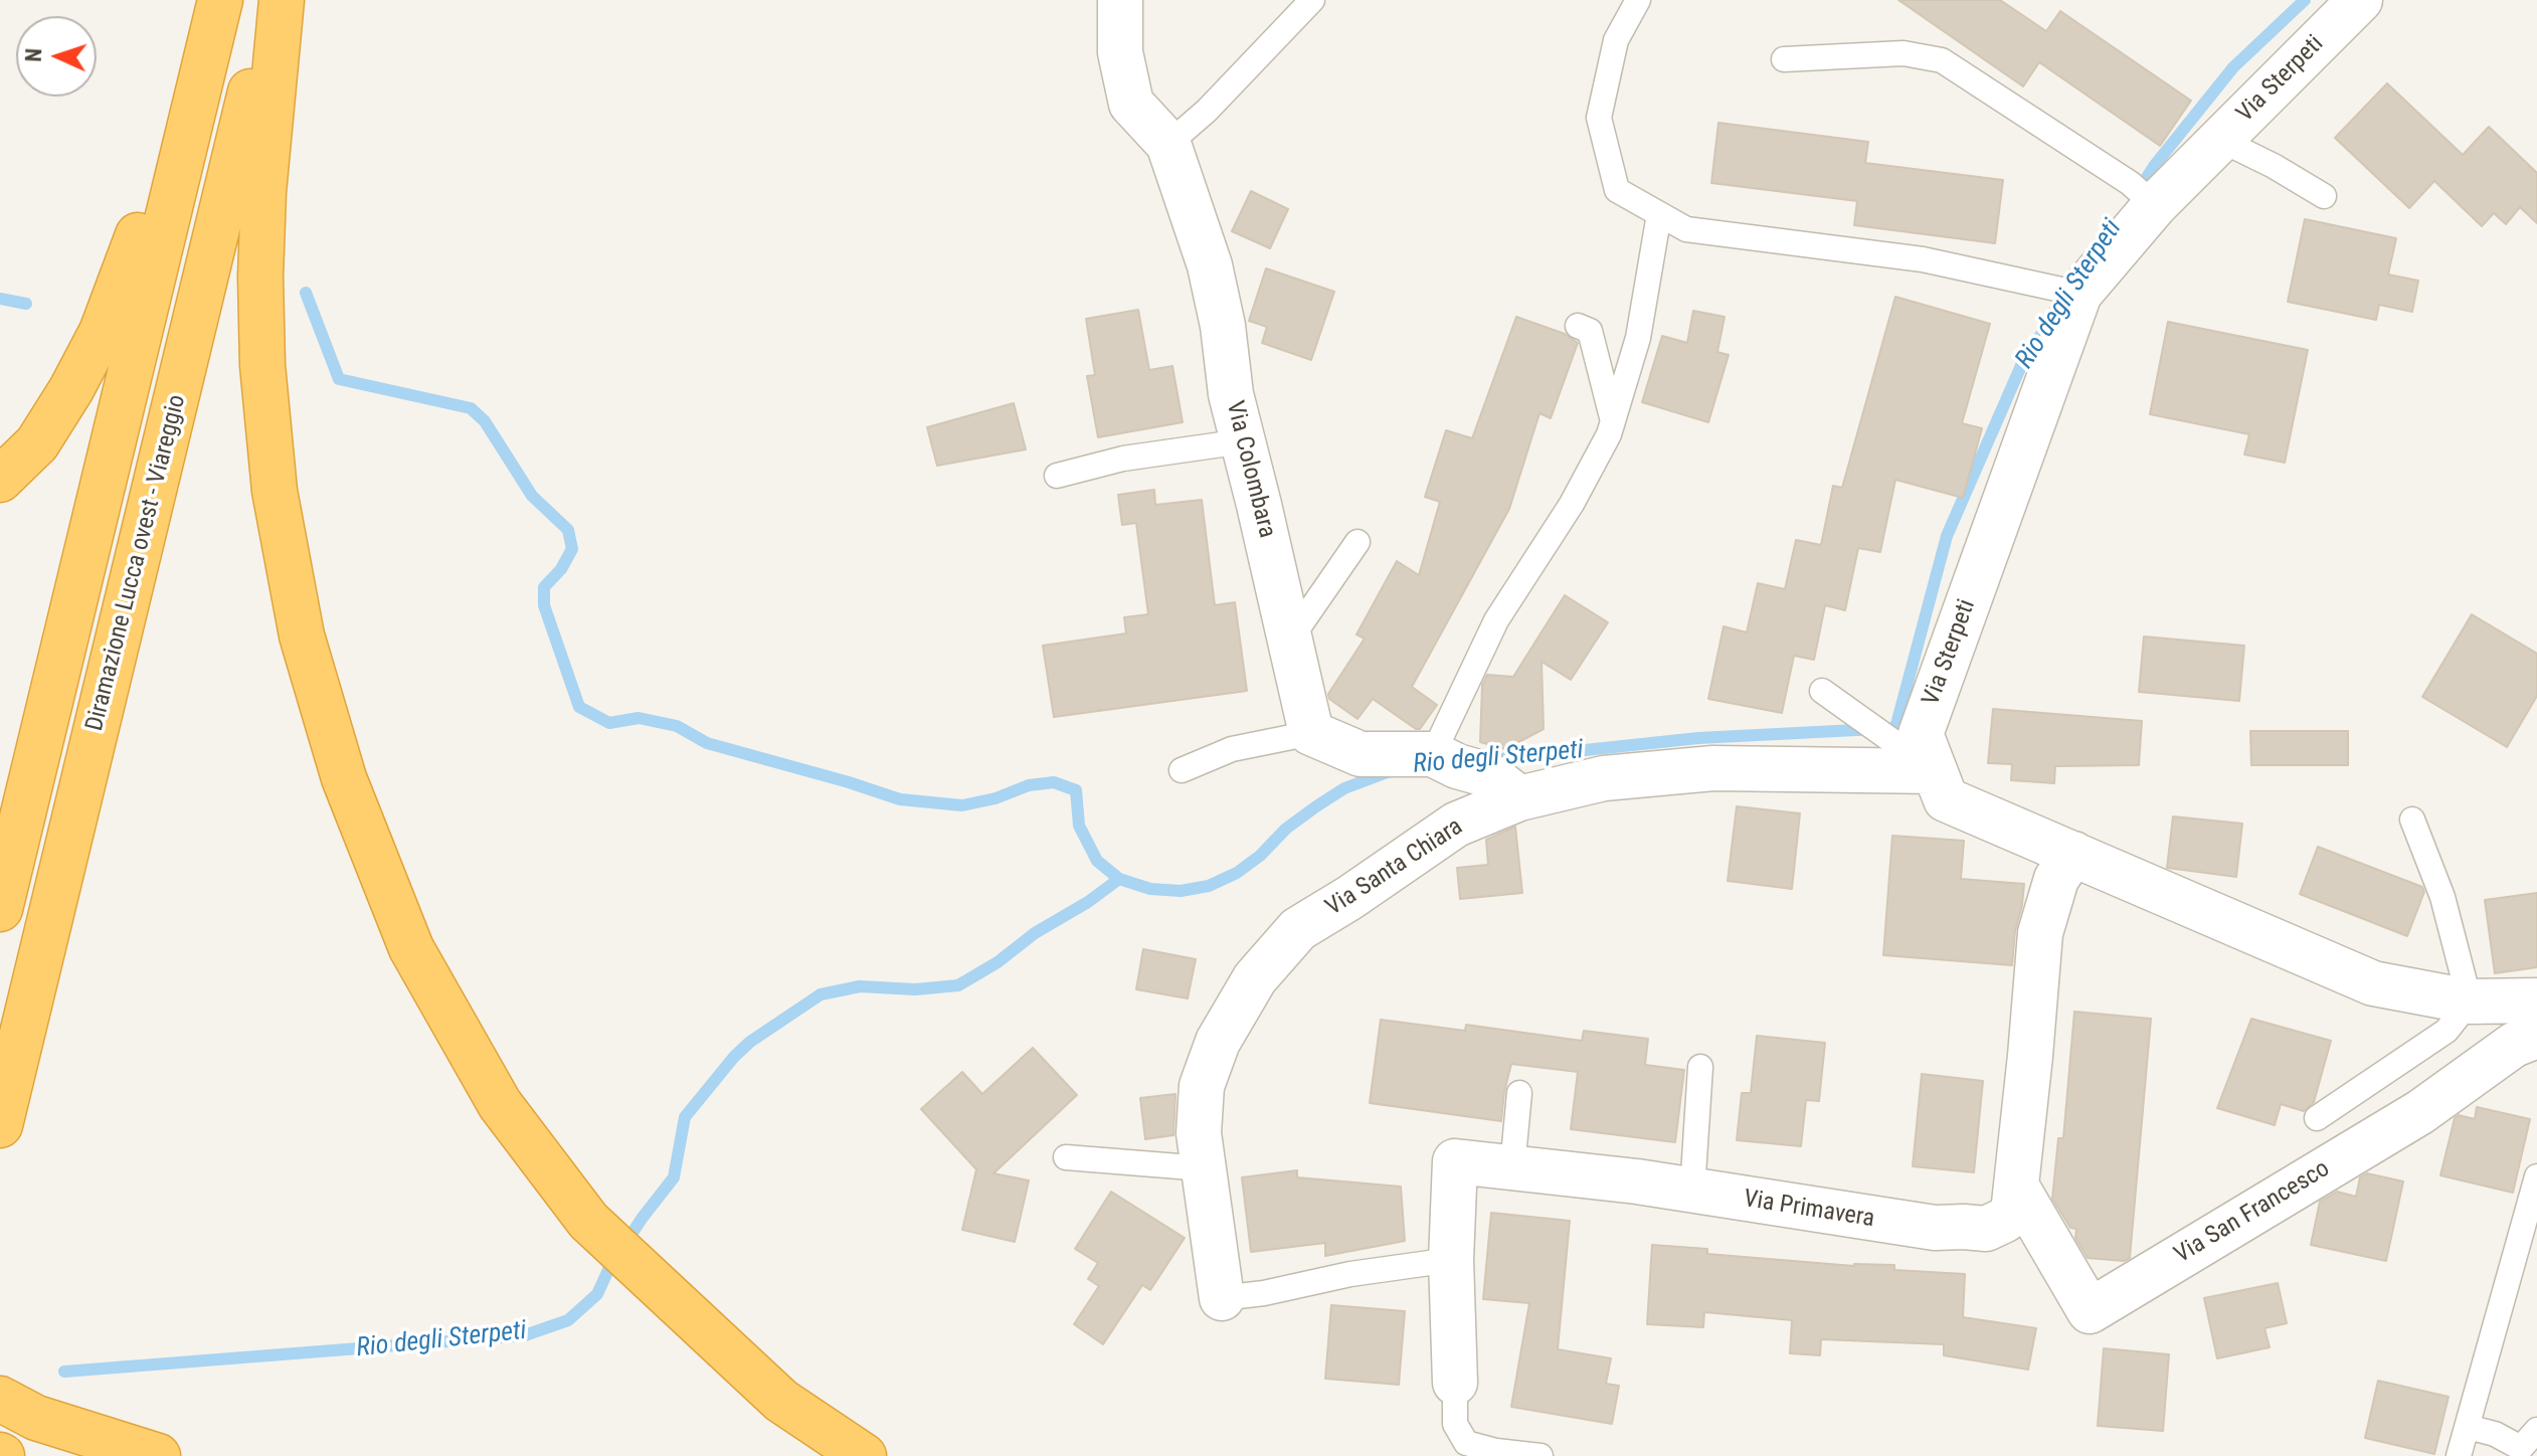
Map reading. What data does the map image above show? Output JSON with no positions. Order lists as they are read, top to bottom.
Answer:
{
  "streets": {
    "highway": ["Diramazione Lucca ovest - Viareggio"],
    "street": [
      "Via Sterpeti",
      "Via Colombara",
      "Via Santa Chiara",
      "Via Primavera",
      "Via San Francesco"
    ]
  },
  "crossings": [
    ["Via Sterpeti", "Via Santa Chiara"],
    ["Via Sterpeti", "Via Primavera"],
    ["Via Primavera", "Via San Francesco"]
  ],
  "water": ["Rio degli Sterpeti"],
  "north": "left"
}
